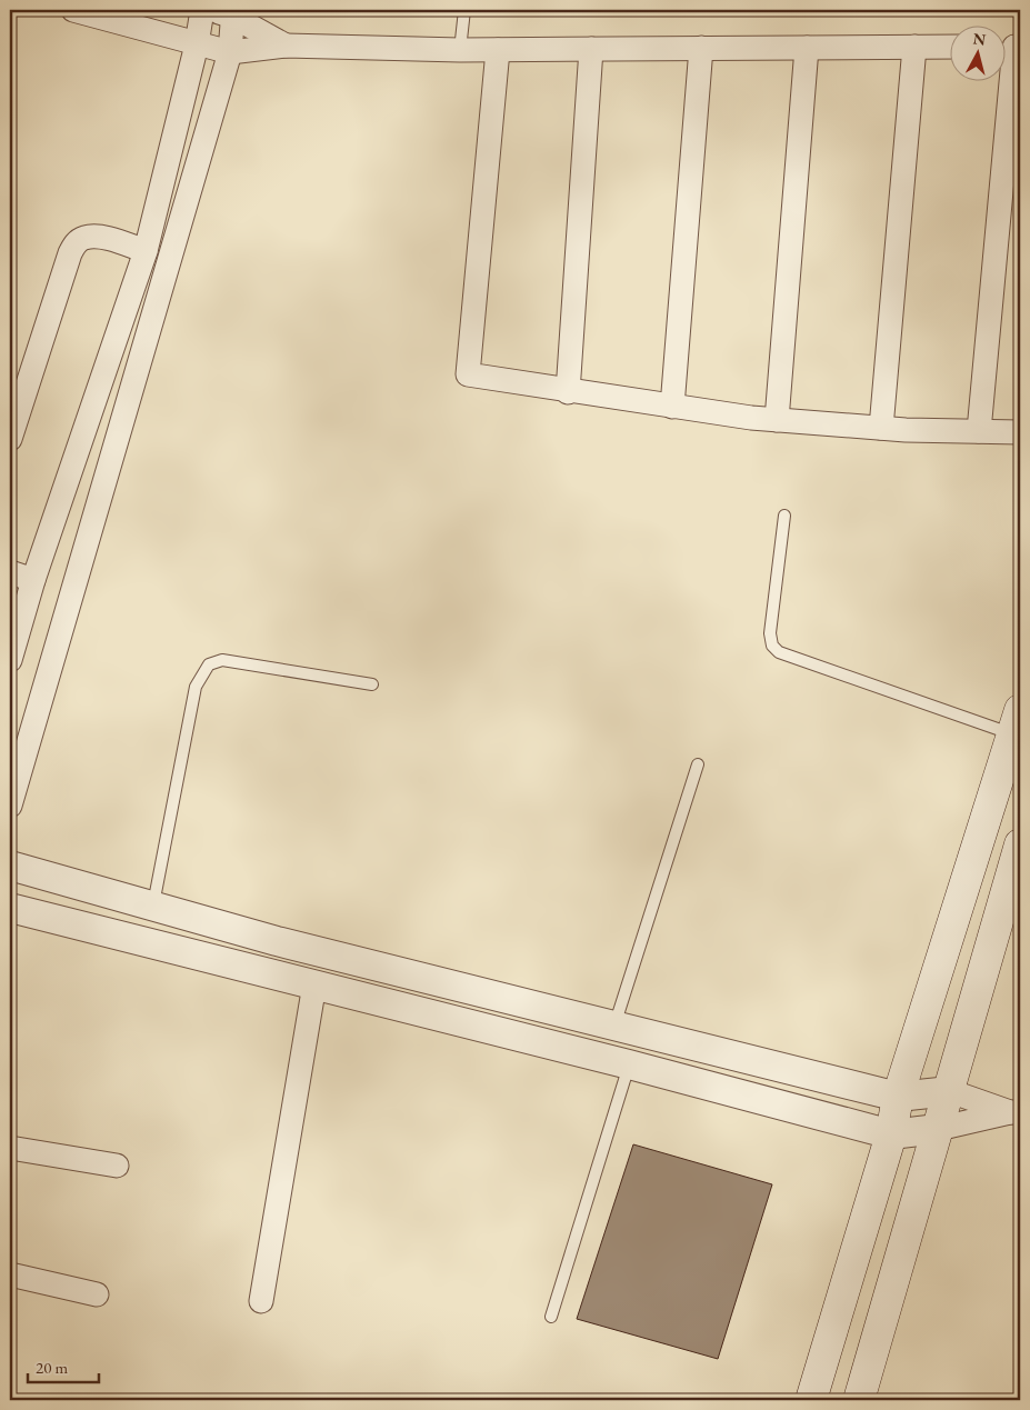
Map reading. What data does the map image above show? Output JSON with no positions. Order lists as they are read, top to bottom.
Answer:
{
  "scale_bar": "20 m",
  "north": "top"
}
